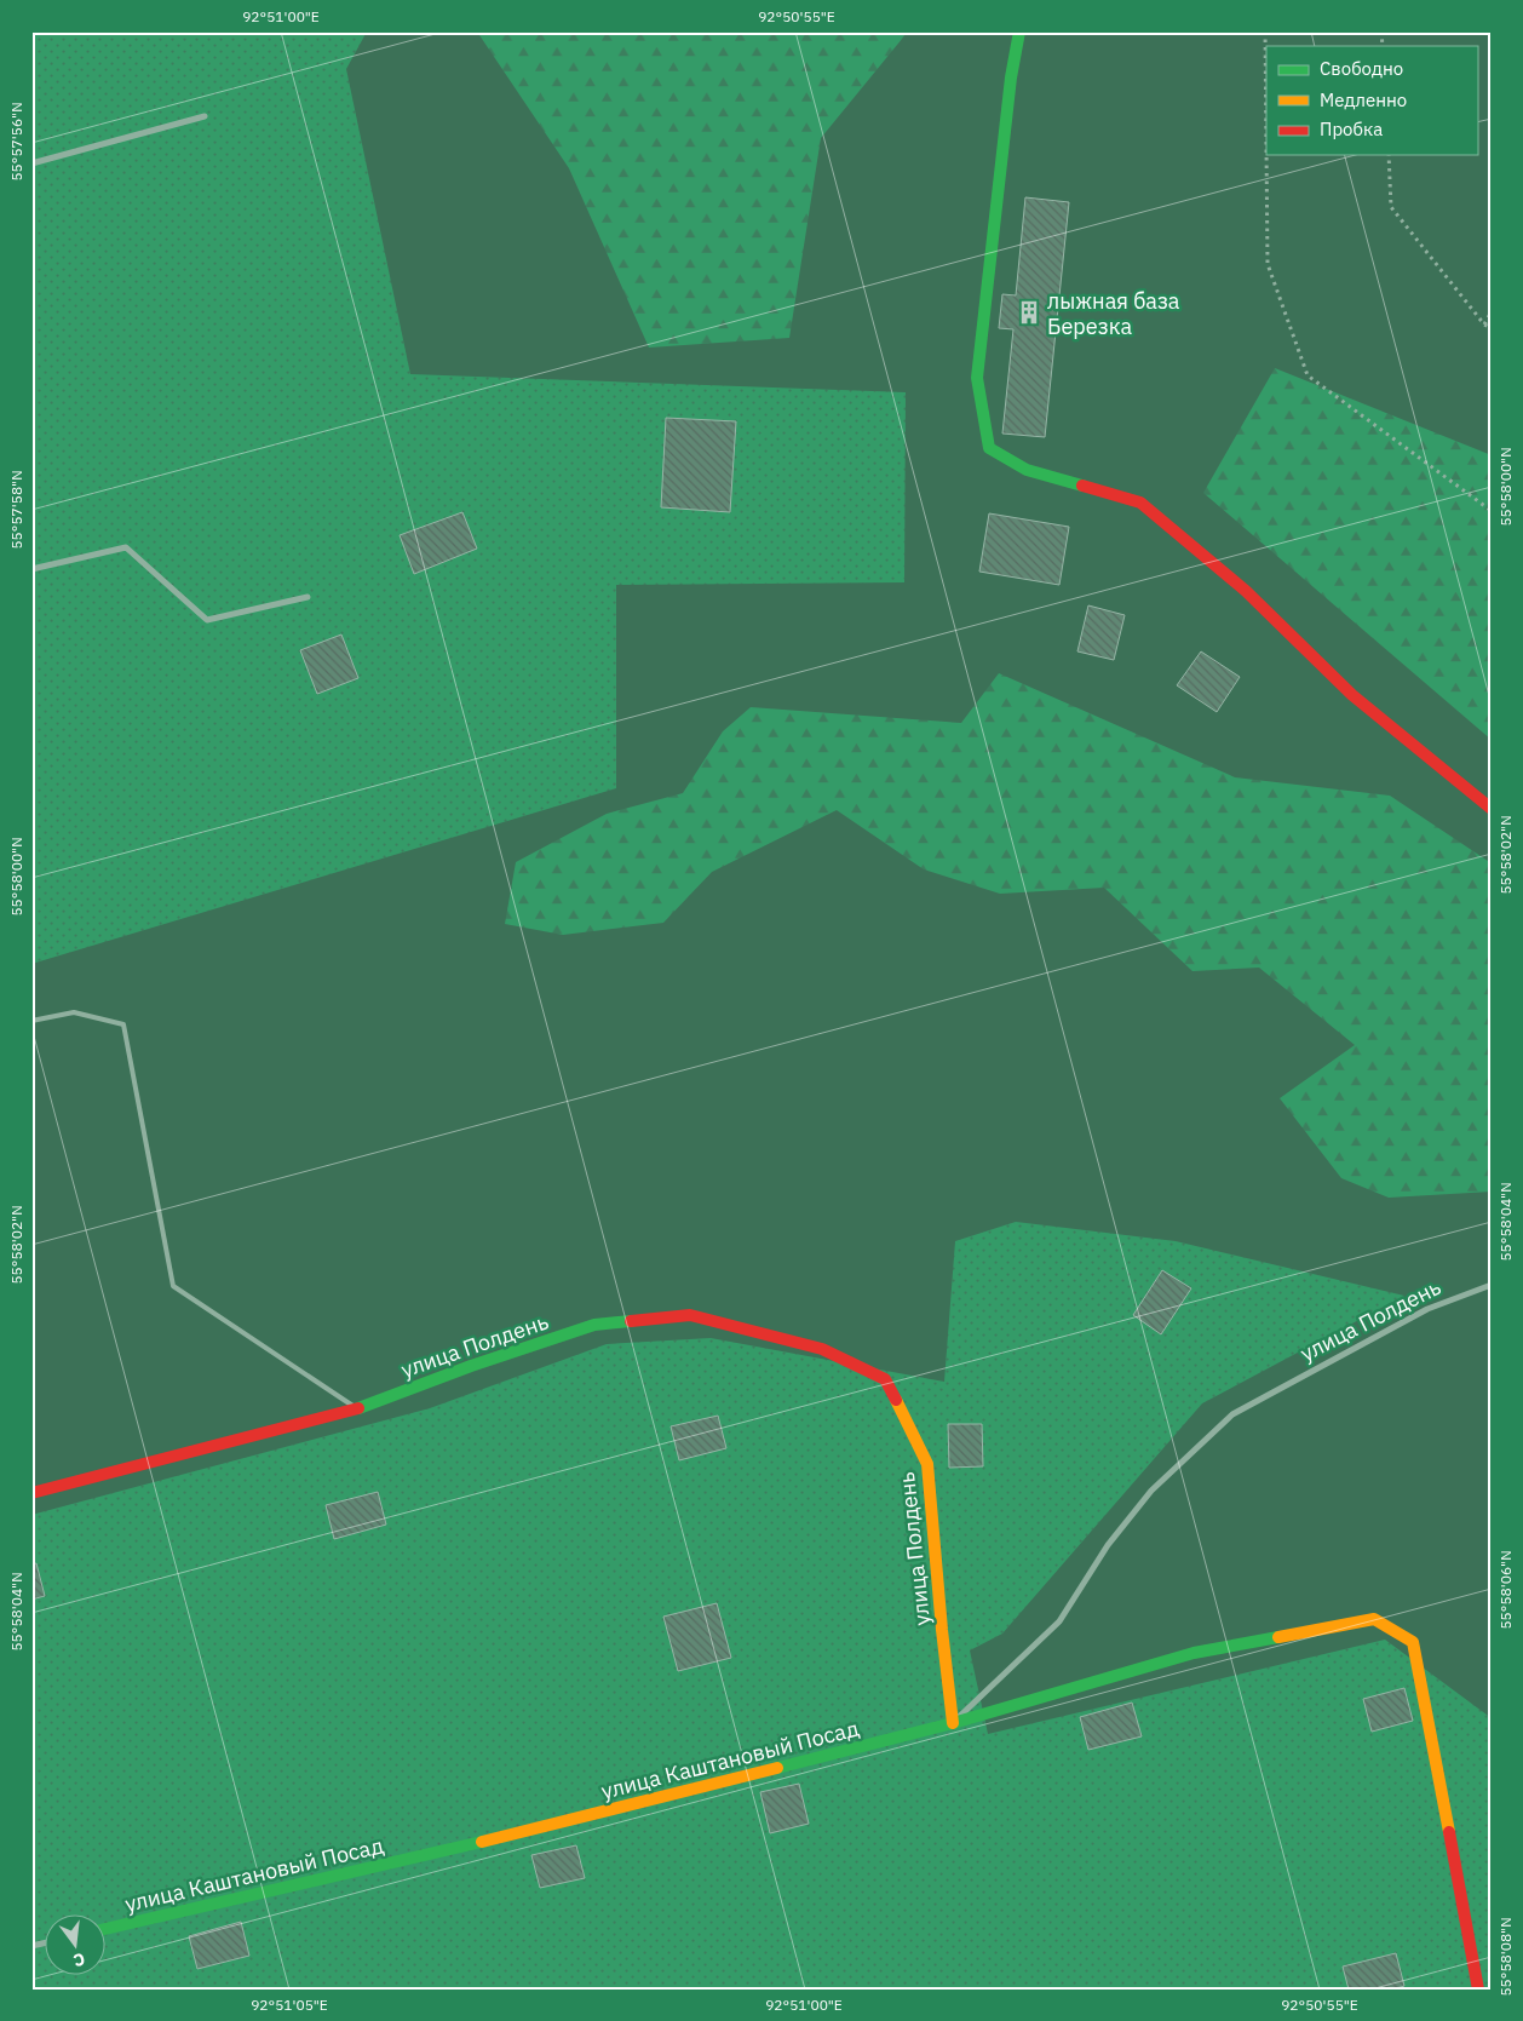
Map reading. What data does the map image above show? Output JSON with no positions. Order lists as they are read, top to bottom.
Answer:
{
  "streets": {
    "street": ["улица Полдень", "улица Каштановый Посад"]
  },
  "crossings": [
    ["улица Полдень", "улица Каштановый Посад"]
  ],
  "places": {
    "building": ["лыжная база Березка"]
  },
  "legend": ["Свободно", "Медленно", "Пробка"],
  "north": "bottom",
  "coordinates": [
    "92°51'00\"E",
    "92°50'55\"E",
    "55°57'56\"N",
    "55°58'00\"N",
    "55°57'58\"N",
    "55°58'02\"N",
    "55°58'04\"N",
    "55°58'06\"N",
    "55°58'08\"N",
    "92°51'05\"E"
  ]
}
